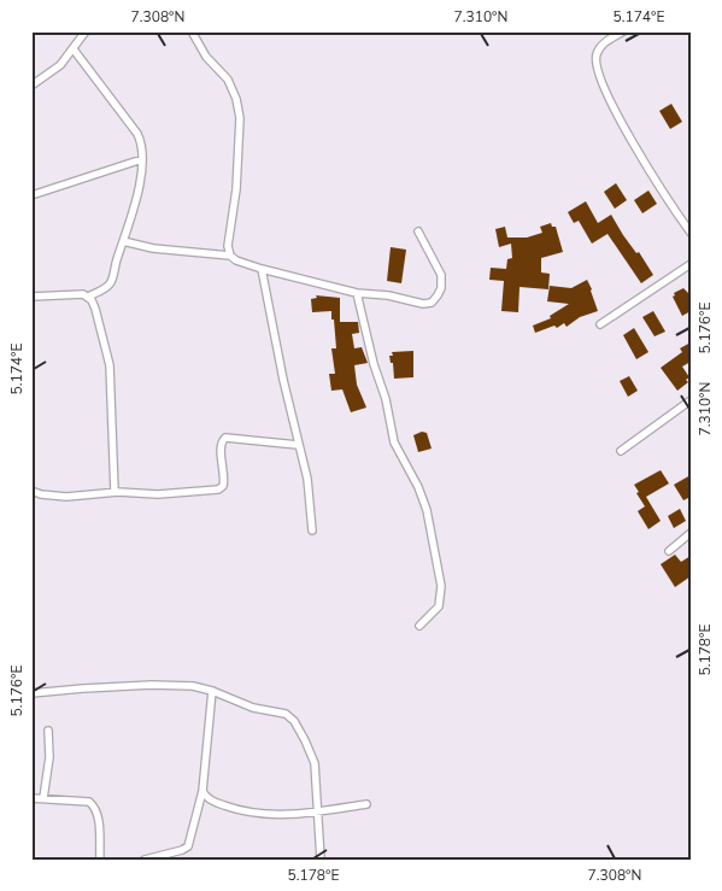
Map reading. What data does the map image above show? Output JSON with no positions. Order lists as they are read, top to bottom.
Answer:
{
  "coordinates": [
    "7.308°N",
    "7.310°N",
    "5.174°E",
    "5.176°E",
    "5.178°E"
  ]
}
